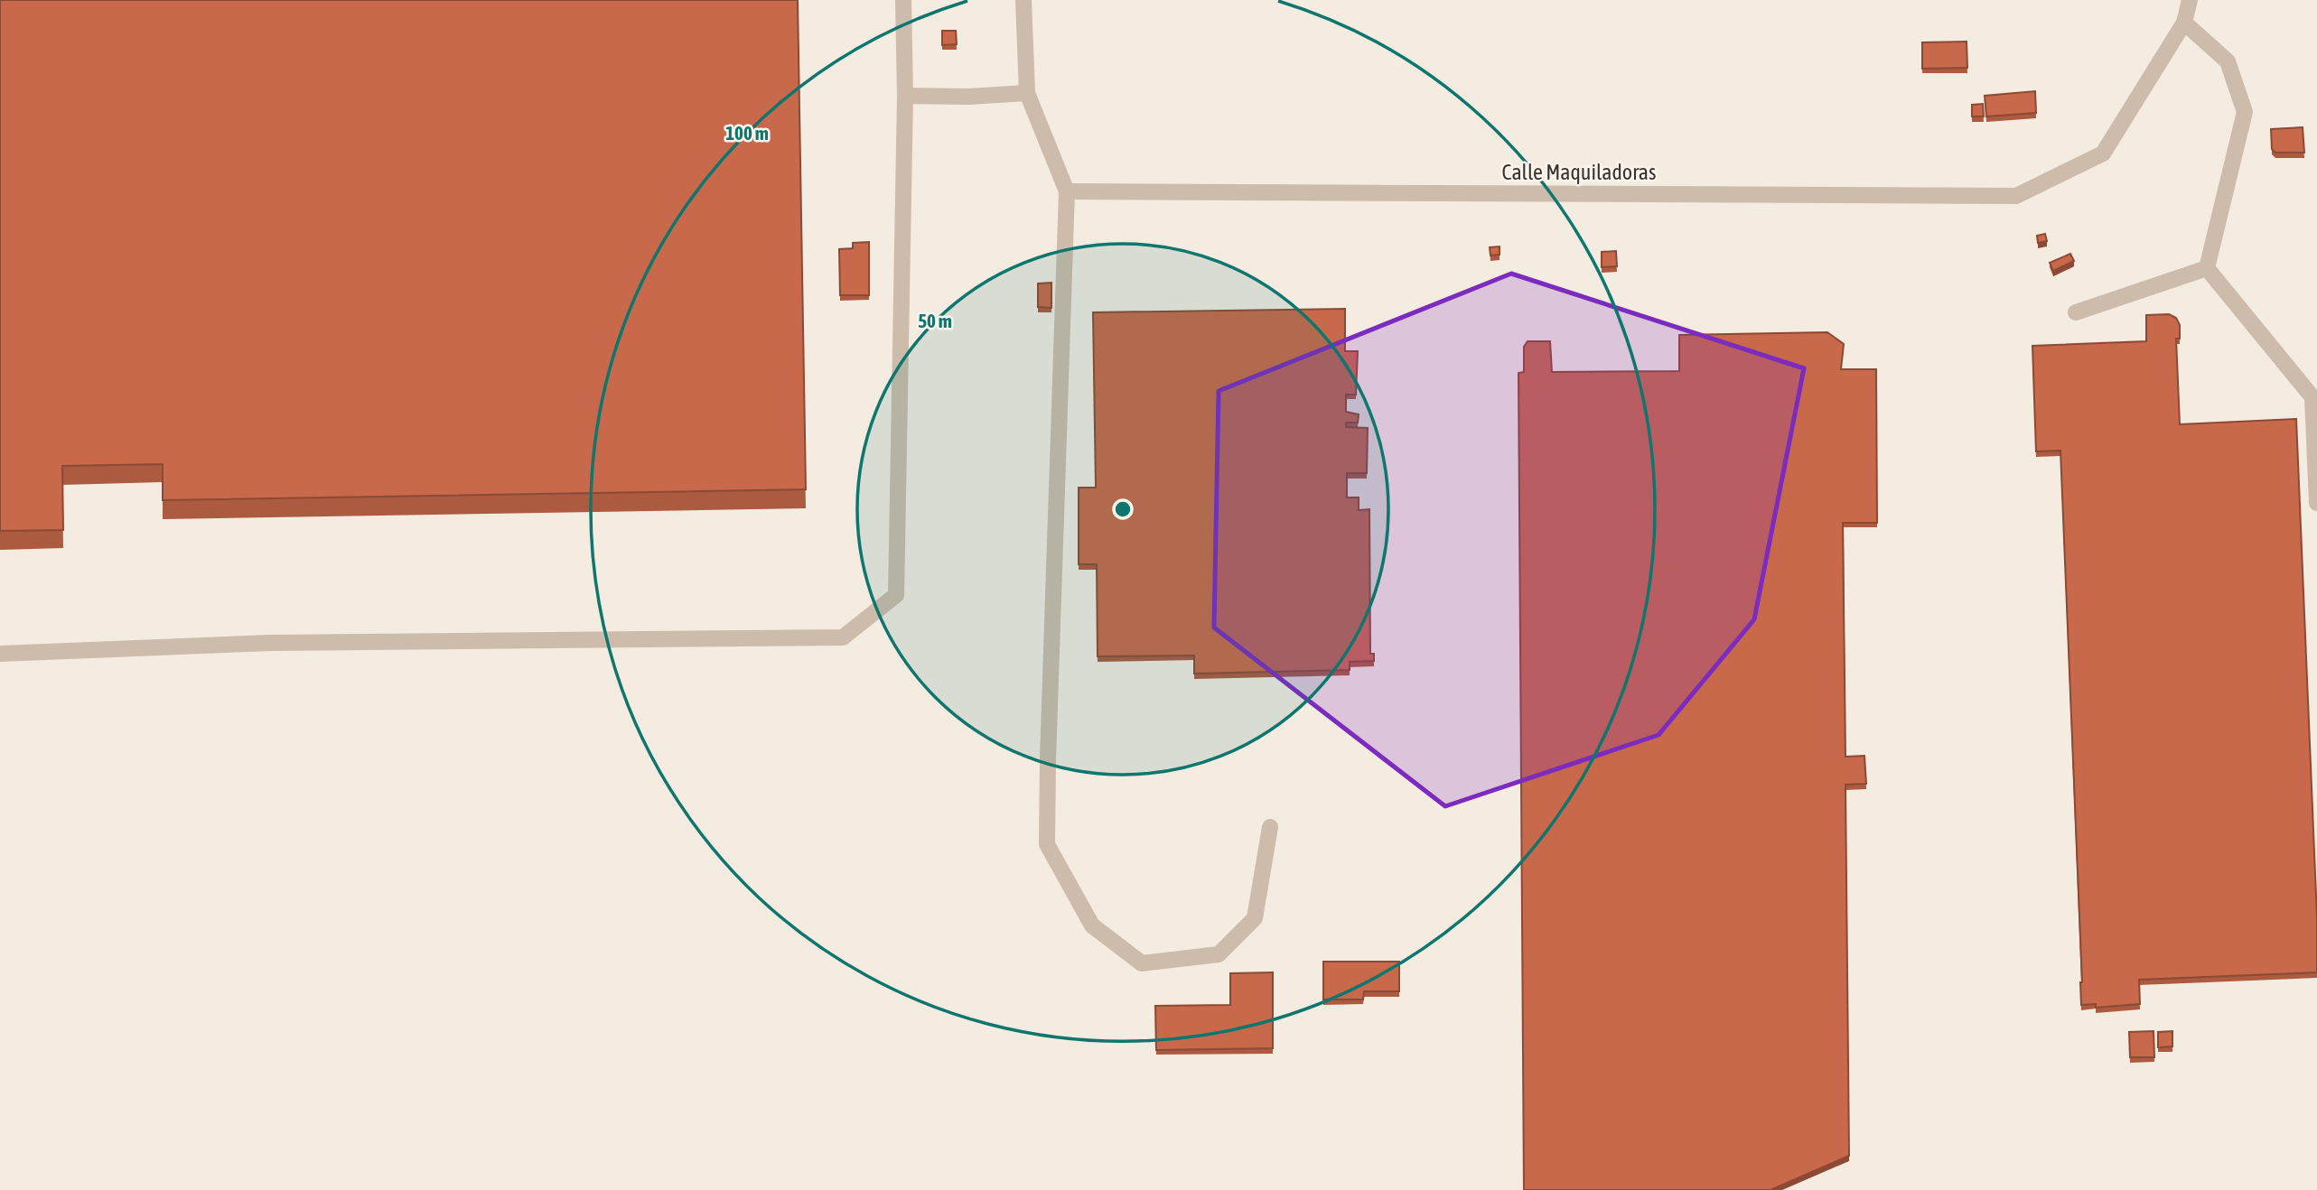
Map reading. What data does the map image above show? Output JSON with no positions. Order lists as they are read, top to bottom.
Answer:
{
  "streets": {
    "street": ["Calle Maquiladoras"]
  },
  "rings": ["100 m", "50 m"]
}
